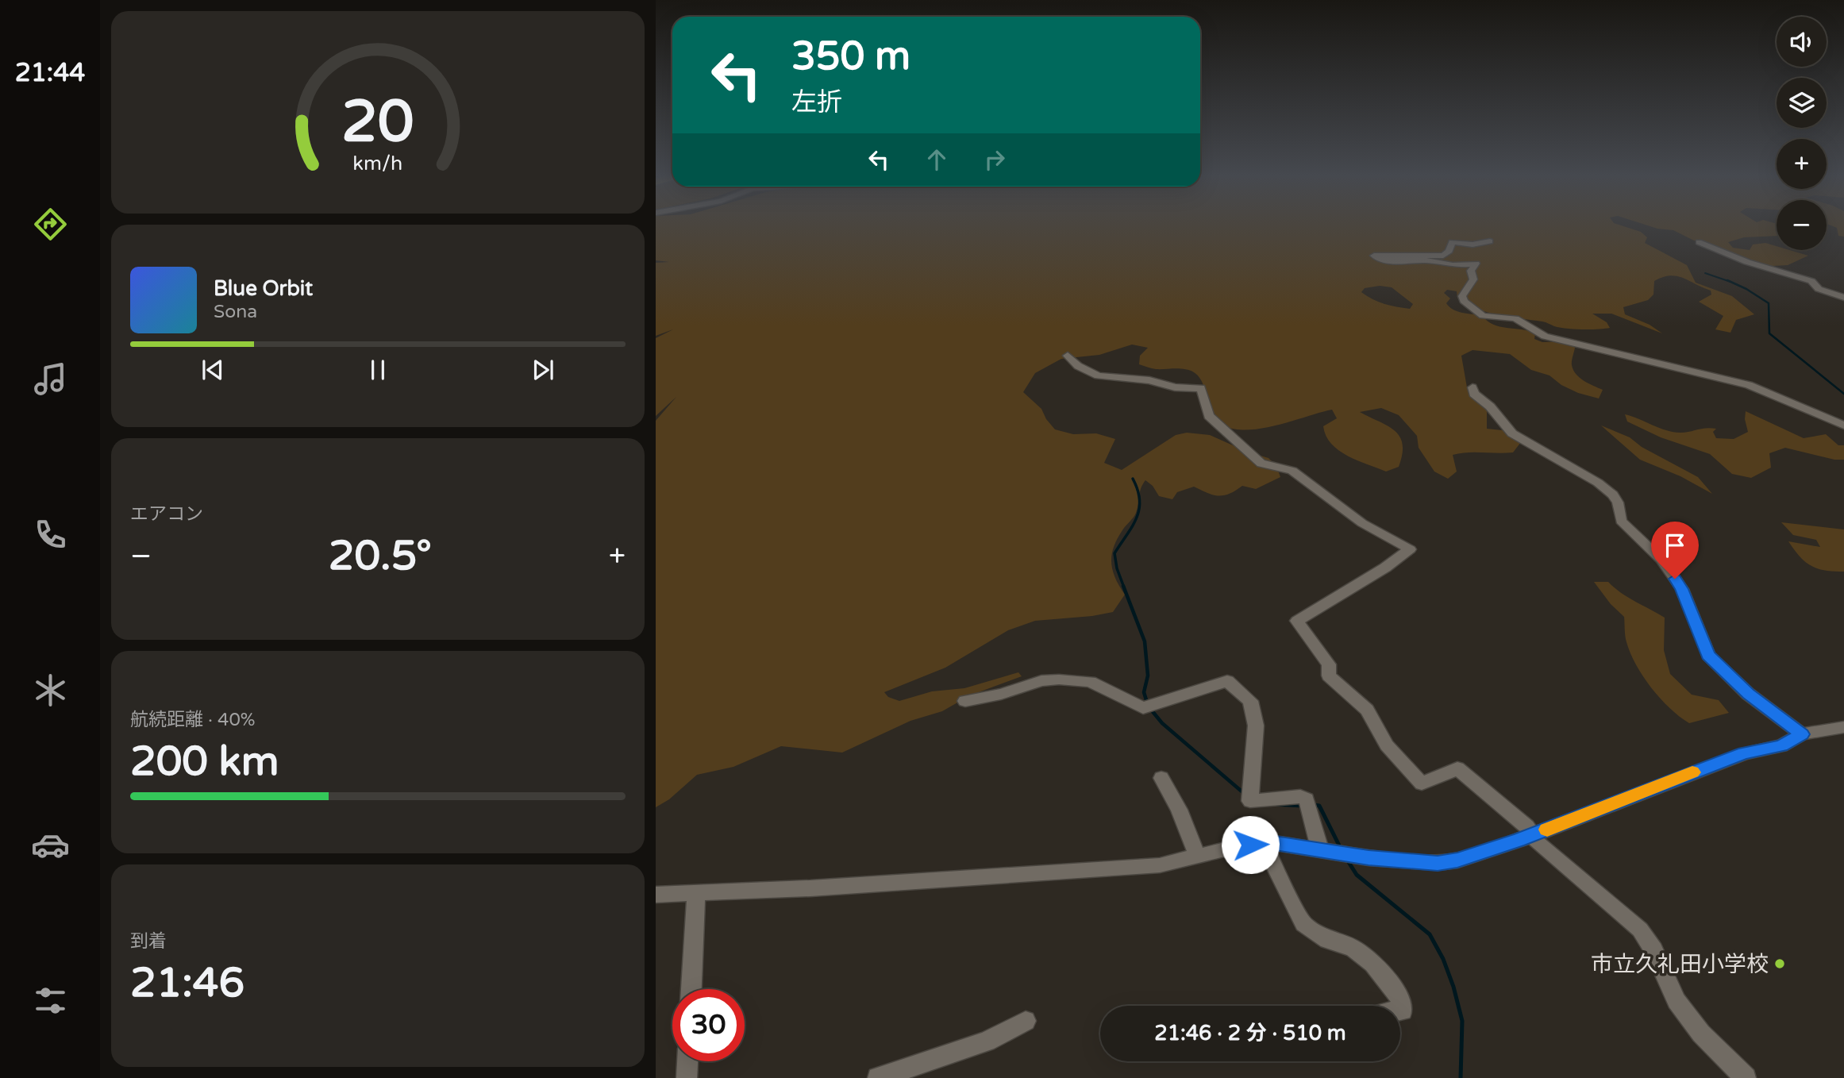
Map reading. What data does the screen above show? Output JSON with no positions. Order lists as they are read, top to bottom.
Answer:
{
  "places": ["市立久礼田小学校"],
  "page": {
    "tabs": "21:44",
    "map_buttons": ["+", "−"],
    "turn": ["350 m", "左折"],
    "song": ["Blue Orbit", "Sona"],
    "tile": [
      "エアコン",
      ["航続距離 · 40%", "200 km"],
      ["到着", "21:46"]
    ],
    "heat": ["−", "20.5°", "+"],
    "limit": "30",
    "trip": "21:46 · 2 分 · 510 m",
    "gauge": ["20", "km/h"]
  }
}
